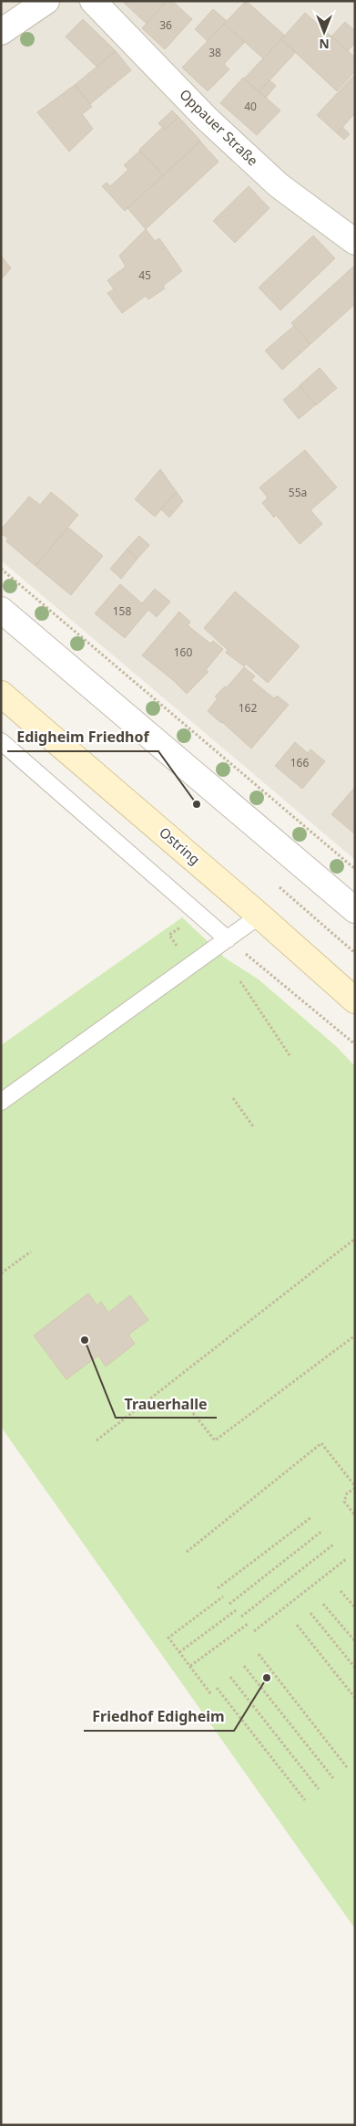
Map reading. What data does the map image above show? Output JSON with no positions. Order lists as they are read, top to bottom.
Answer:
{
  "streets": {
    "street": ["Oppauer Straße", "Ostring"]
  },
  "places": ["Edigheim Friedhof", "Trauerhalle", "Friedhof Edigheim"],
  "house_numbers": [
    "36",
    "38",
    "40",
    "45",
    "55a",
    "158",
    "160",
    "162",
    "166"
  ],
  "north": "bottom"
}
